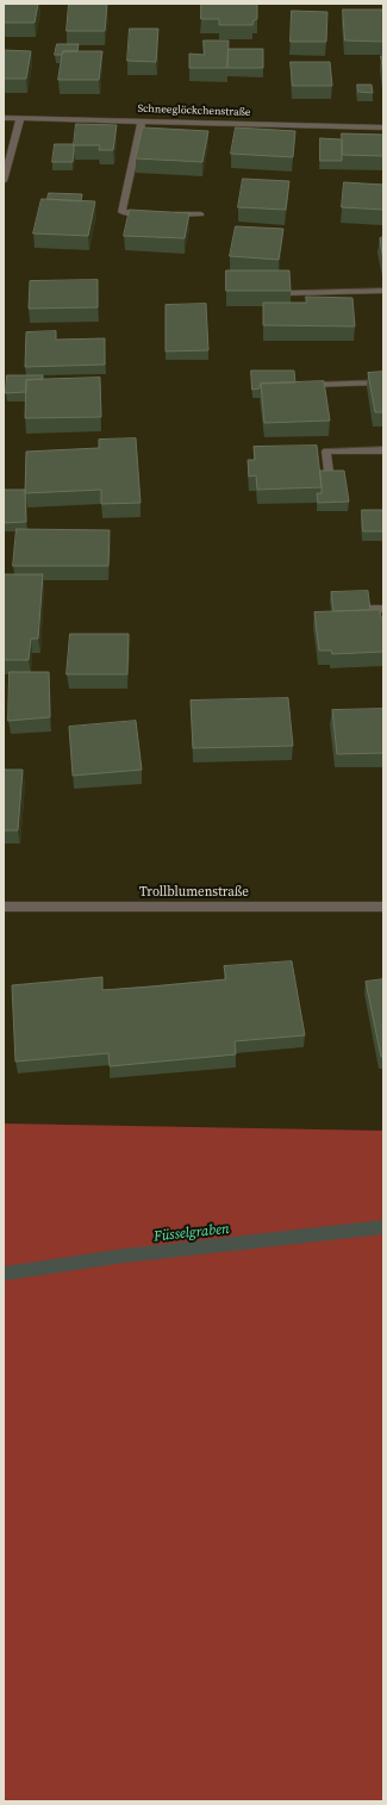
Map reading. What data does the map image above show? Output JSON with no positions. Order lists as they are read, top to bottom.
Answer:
{
  "streets": {
    "street": ["Schneeglöckchenstraße", "Trollblumenstraße"]
  },
  "water": ["Füsselgraben"]
}
